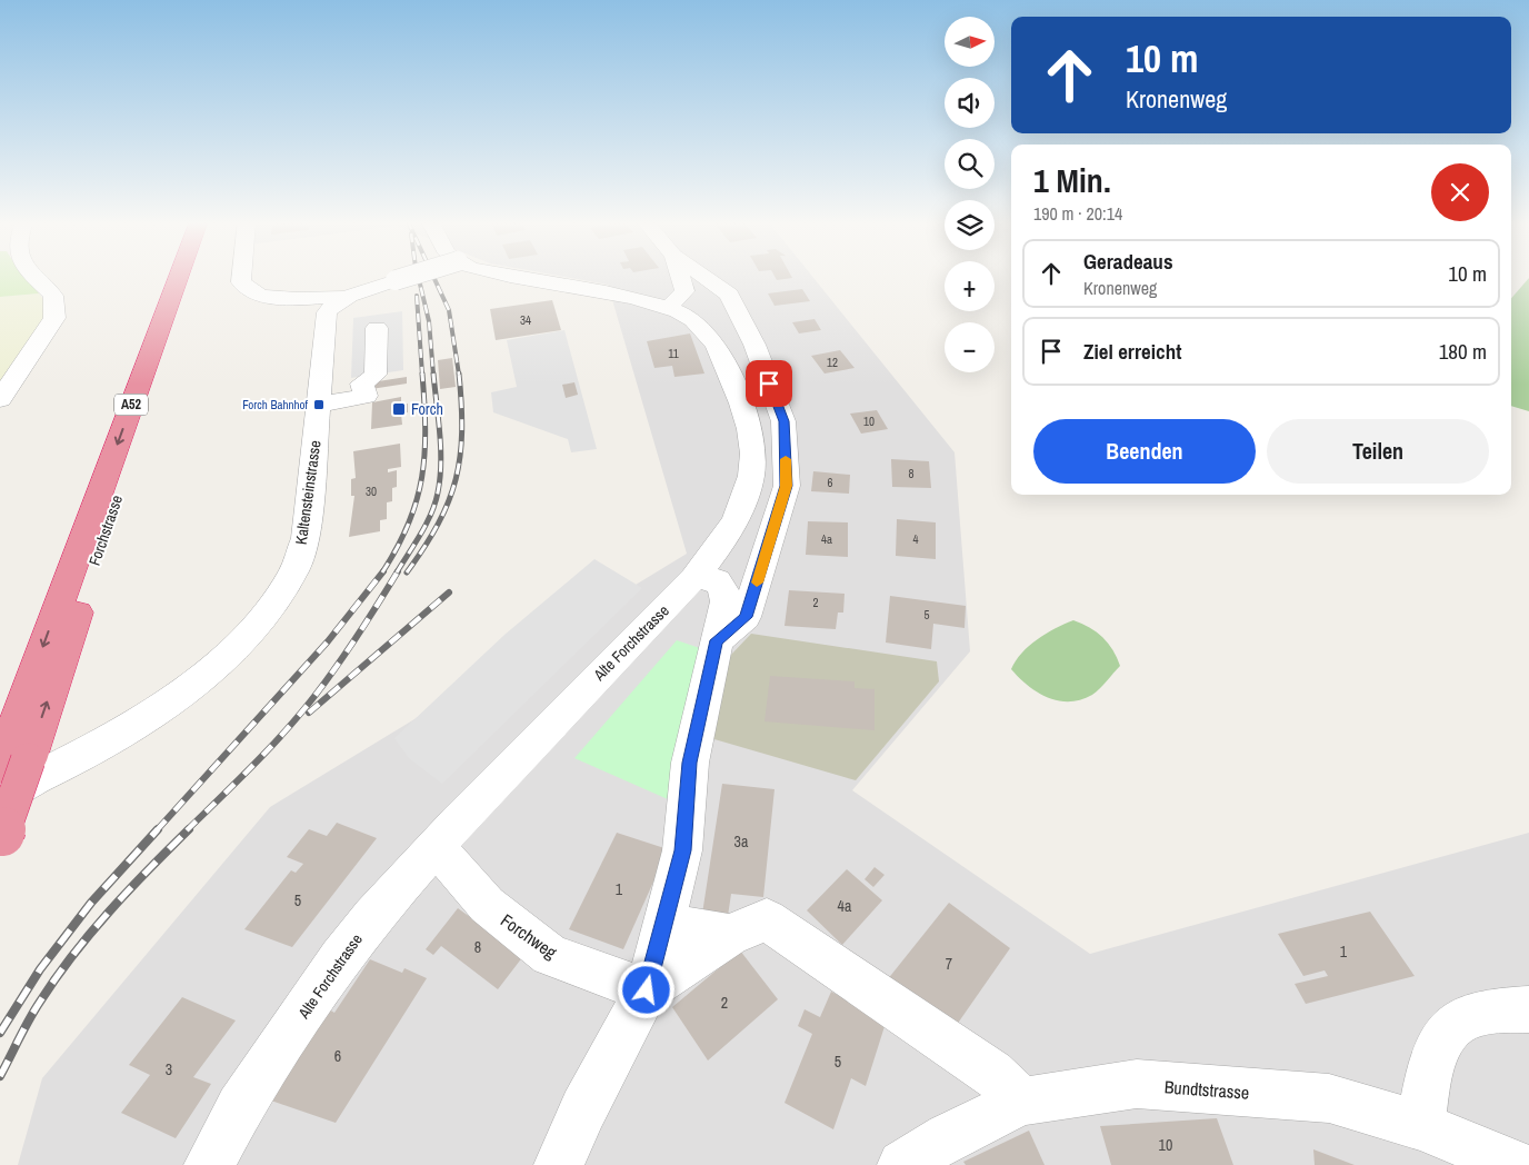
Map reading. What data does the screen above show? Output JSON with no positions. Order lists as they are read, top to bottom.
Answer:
{
  "streets": {
    "highway": ["A52", "Forchstrasse"],
    "street": [
      "Kaltensteinstrasse",
      "Alte Forchstrasse",
      "Forchweg",
      "Bundtstrasse"
    ]
  },
  "crossings": [
    ["Alte Forchstrasse", "Forchweg"]
  ],
  "places": {
    "transit": ["Forch Bahnhof", "Forch"]
  },
  "house_numbers": [
    "34",
    "11",
    "12",
    "10",
    "8",
    "6",
    "30",
    "4a",
    "4",
    "2",
    "5",
    "3a",
    "1",
    "5",
    "4a",
    "8",
    "1",
    "7",
    "2",
    "6",
    "5",
    "3",
    "10"
  ],
  "north": "right",
  "page": {
    "map_buttons": ["+", "−"],
    "turn": ["10 m", "Kronenweg"],
    "heading": ["1 Min.", "190 m · 20:14"],
    "list": [
      {
        "name": "Geradeaus",
        "note": "Kronenweg",
        "value": "10 m"
      },
      {
        "name": "Ziel erreicht",
        "value": "180 m"
      }
    ],
    "buttons": ["Beenden", "Teilen"]
  }
}
